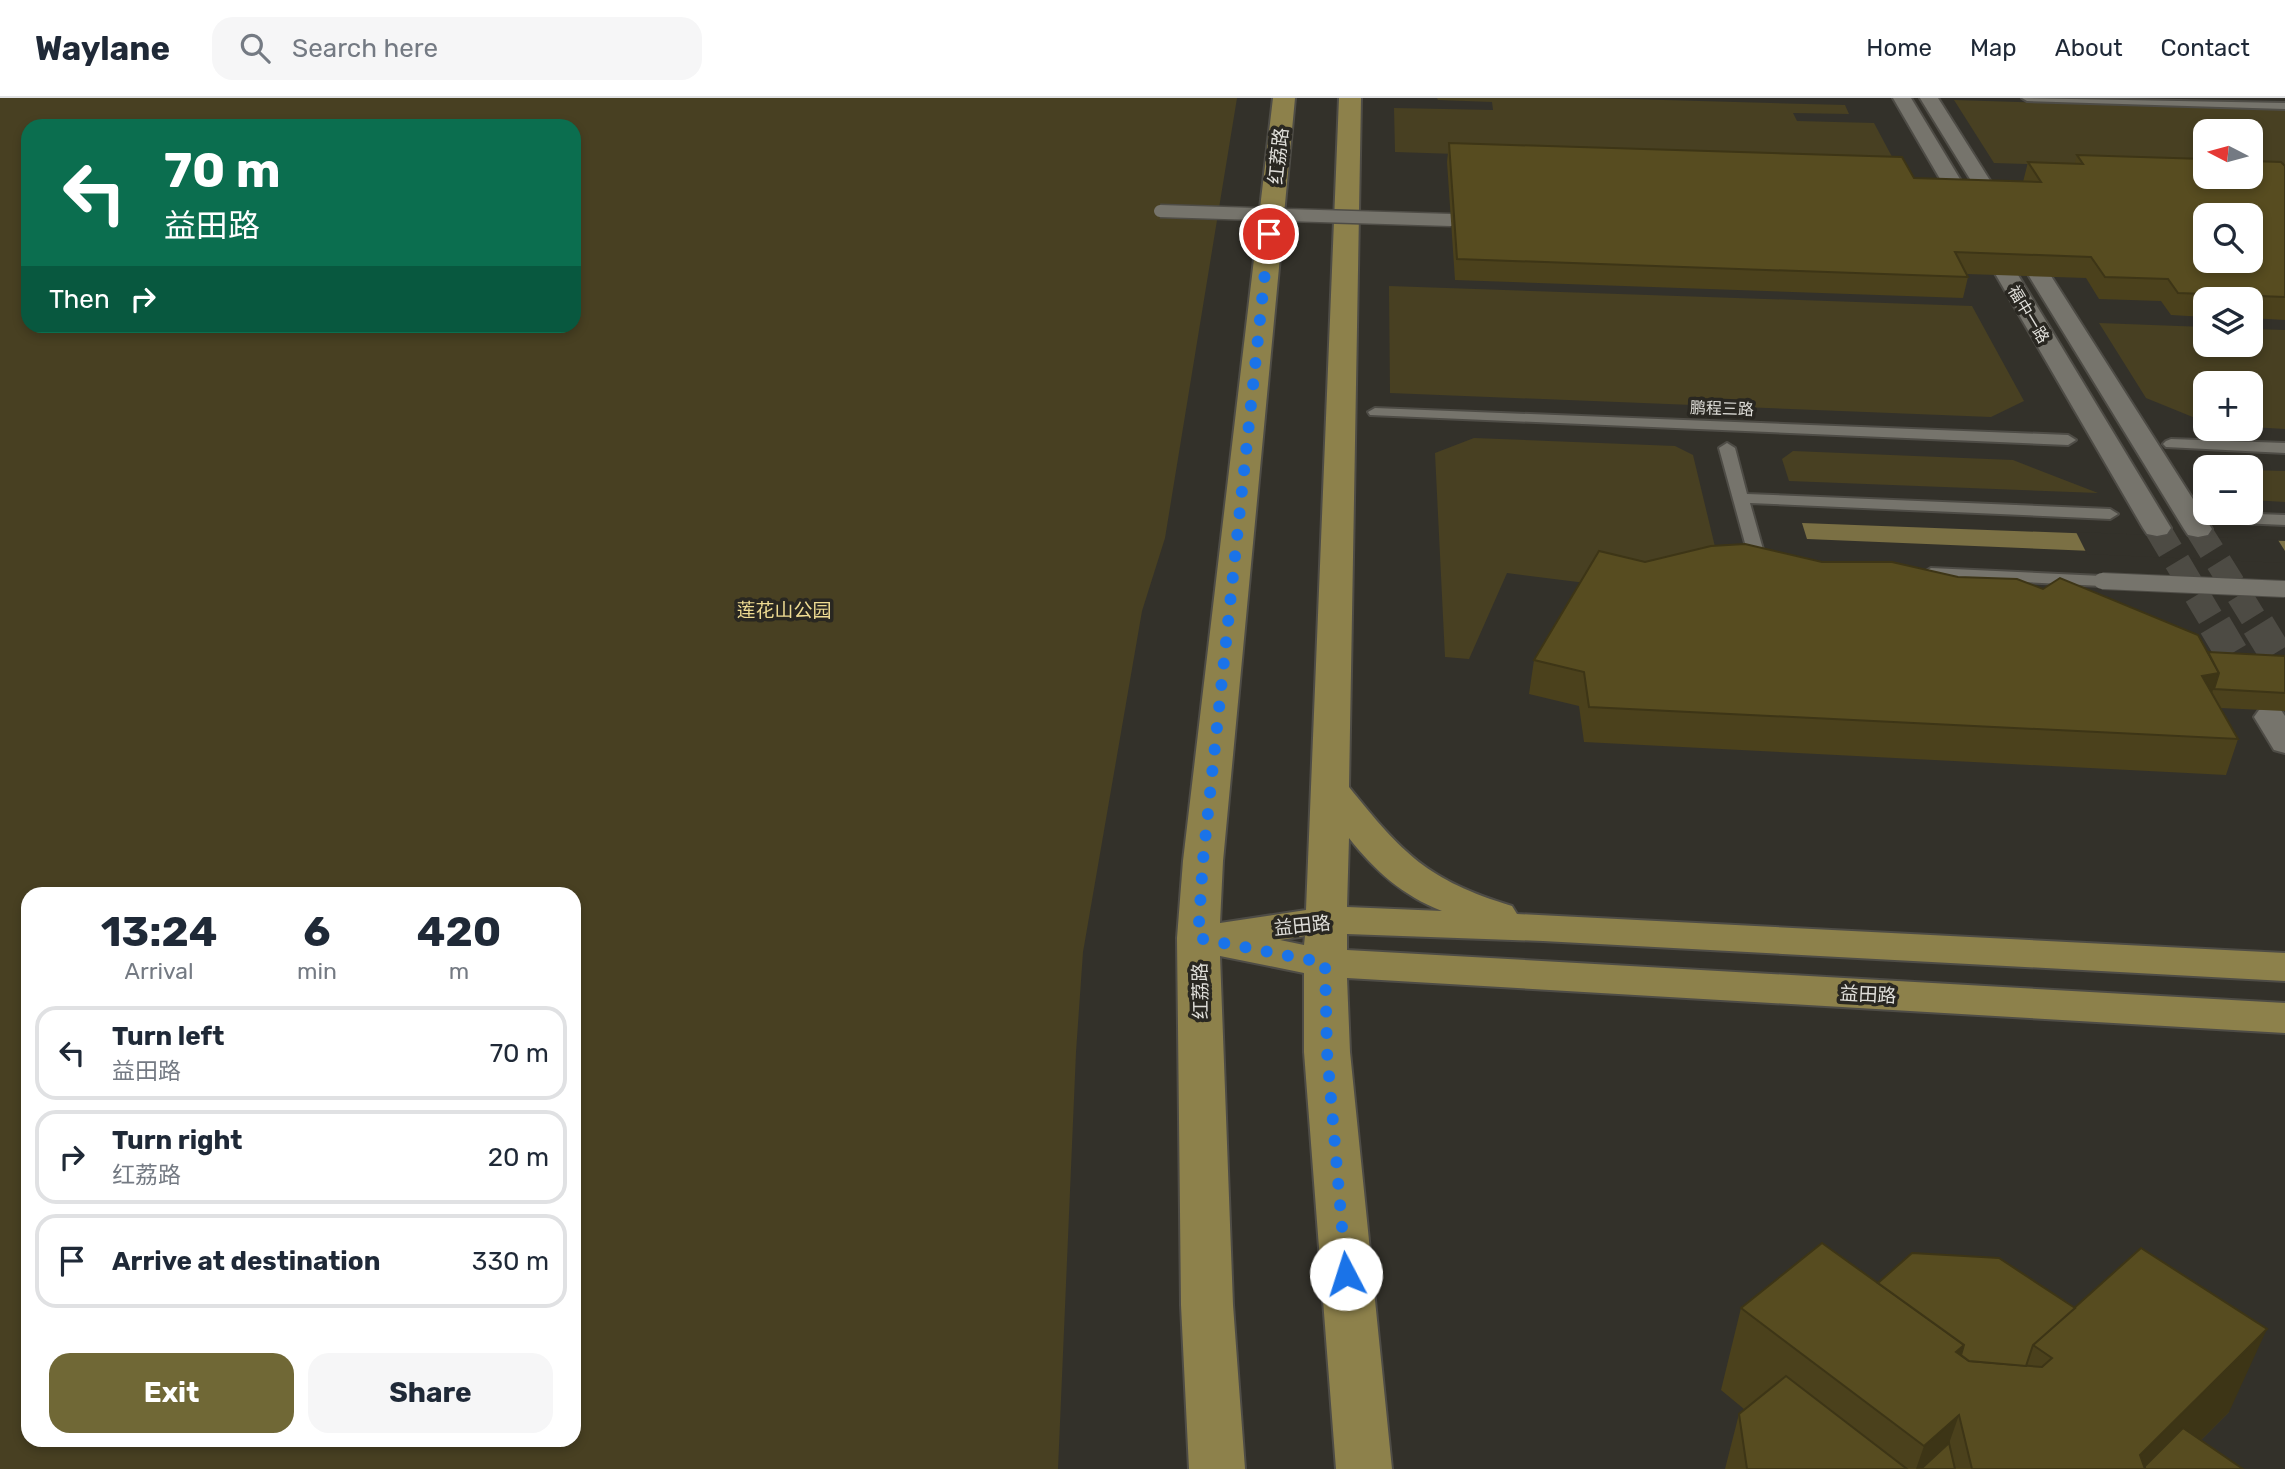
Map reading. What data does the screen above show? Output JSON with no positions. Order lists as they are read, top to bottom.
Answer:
{
  "streets": {
    "main road": ["红荔路", "益田路"],
    "street": ["福中一路", "鹏程三路"]
  },
  "crossings": [
    ["红荔路", "益田路"]
  ],
  "parks": ["莲花山公园"],
  "north": "left",
  "page": {
    "header": "Waylane",
    "search": "Search here",
    "nav": [
      "Home",
      "Map",
      "About",
      "Contact"
    ],
    "map_buttons": ["+", "−"],
    "turn": ["70 m", "益田路"],
    "then": "Then",
    "eta": [
      "13:24",
      "Arrival",
      "6",
      "min",
      "420",
      "m"
    ],
    "list": [
      {
        "name": "Turn left",
        "note": "益田路",
        "value": "70 m"
      },
      {
        "name": "Turn right",
        "note": "红荔路",
        "value": "20 m"
      },
      {
        "name": "Arrive at destination",
        "value": "330 m"
      }
    ],
    "buttons": ["Exit", "Share"]
  }
}
